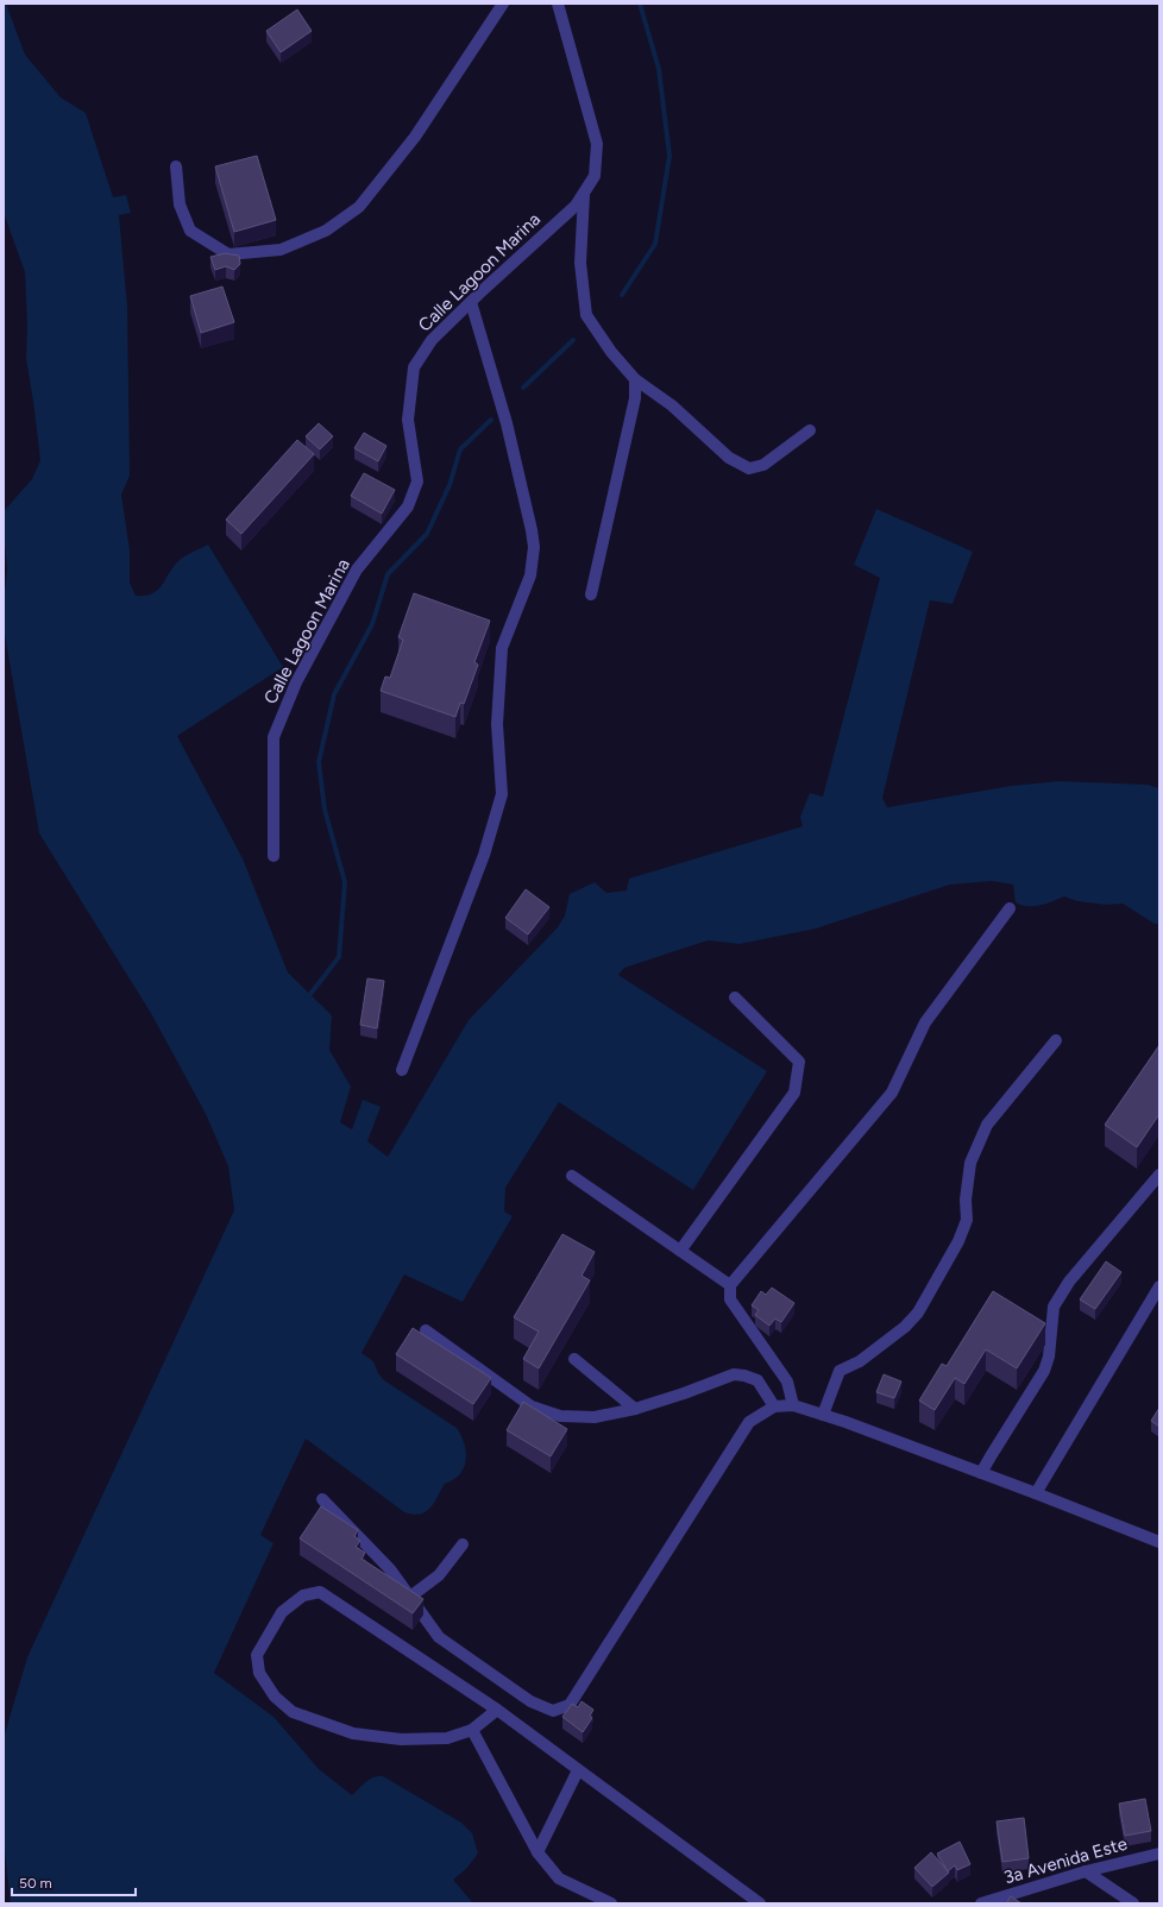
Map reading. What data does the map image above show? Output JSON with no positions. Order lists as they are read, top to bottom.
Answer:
{
  "streets": {
    "street": ["Calle Lagoon Marina", "3a Avenida Este"]
  },
  "scale_bar": "50 m"
}
